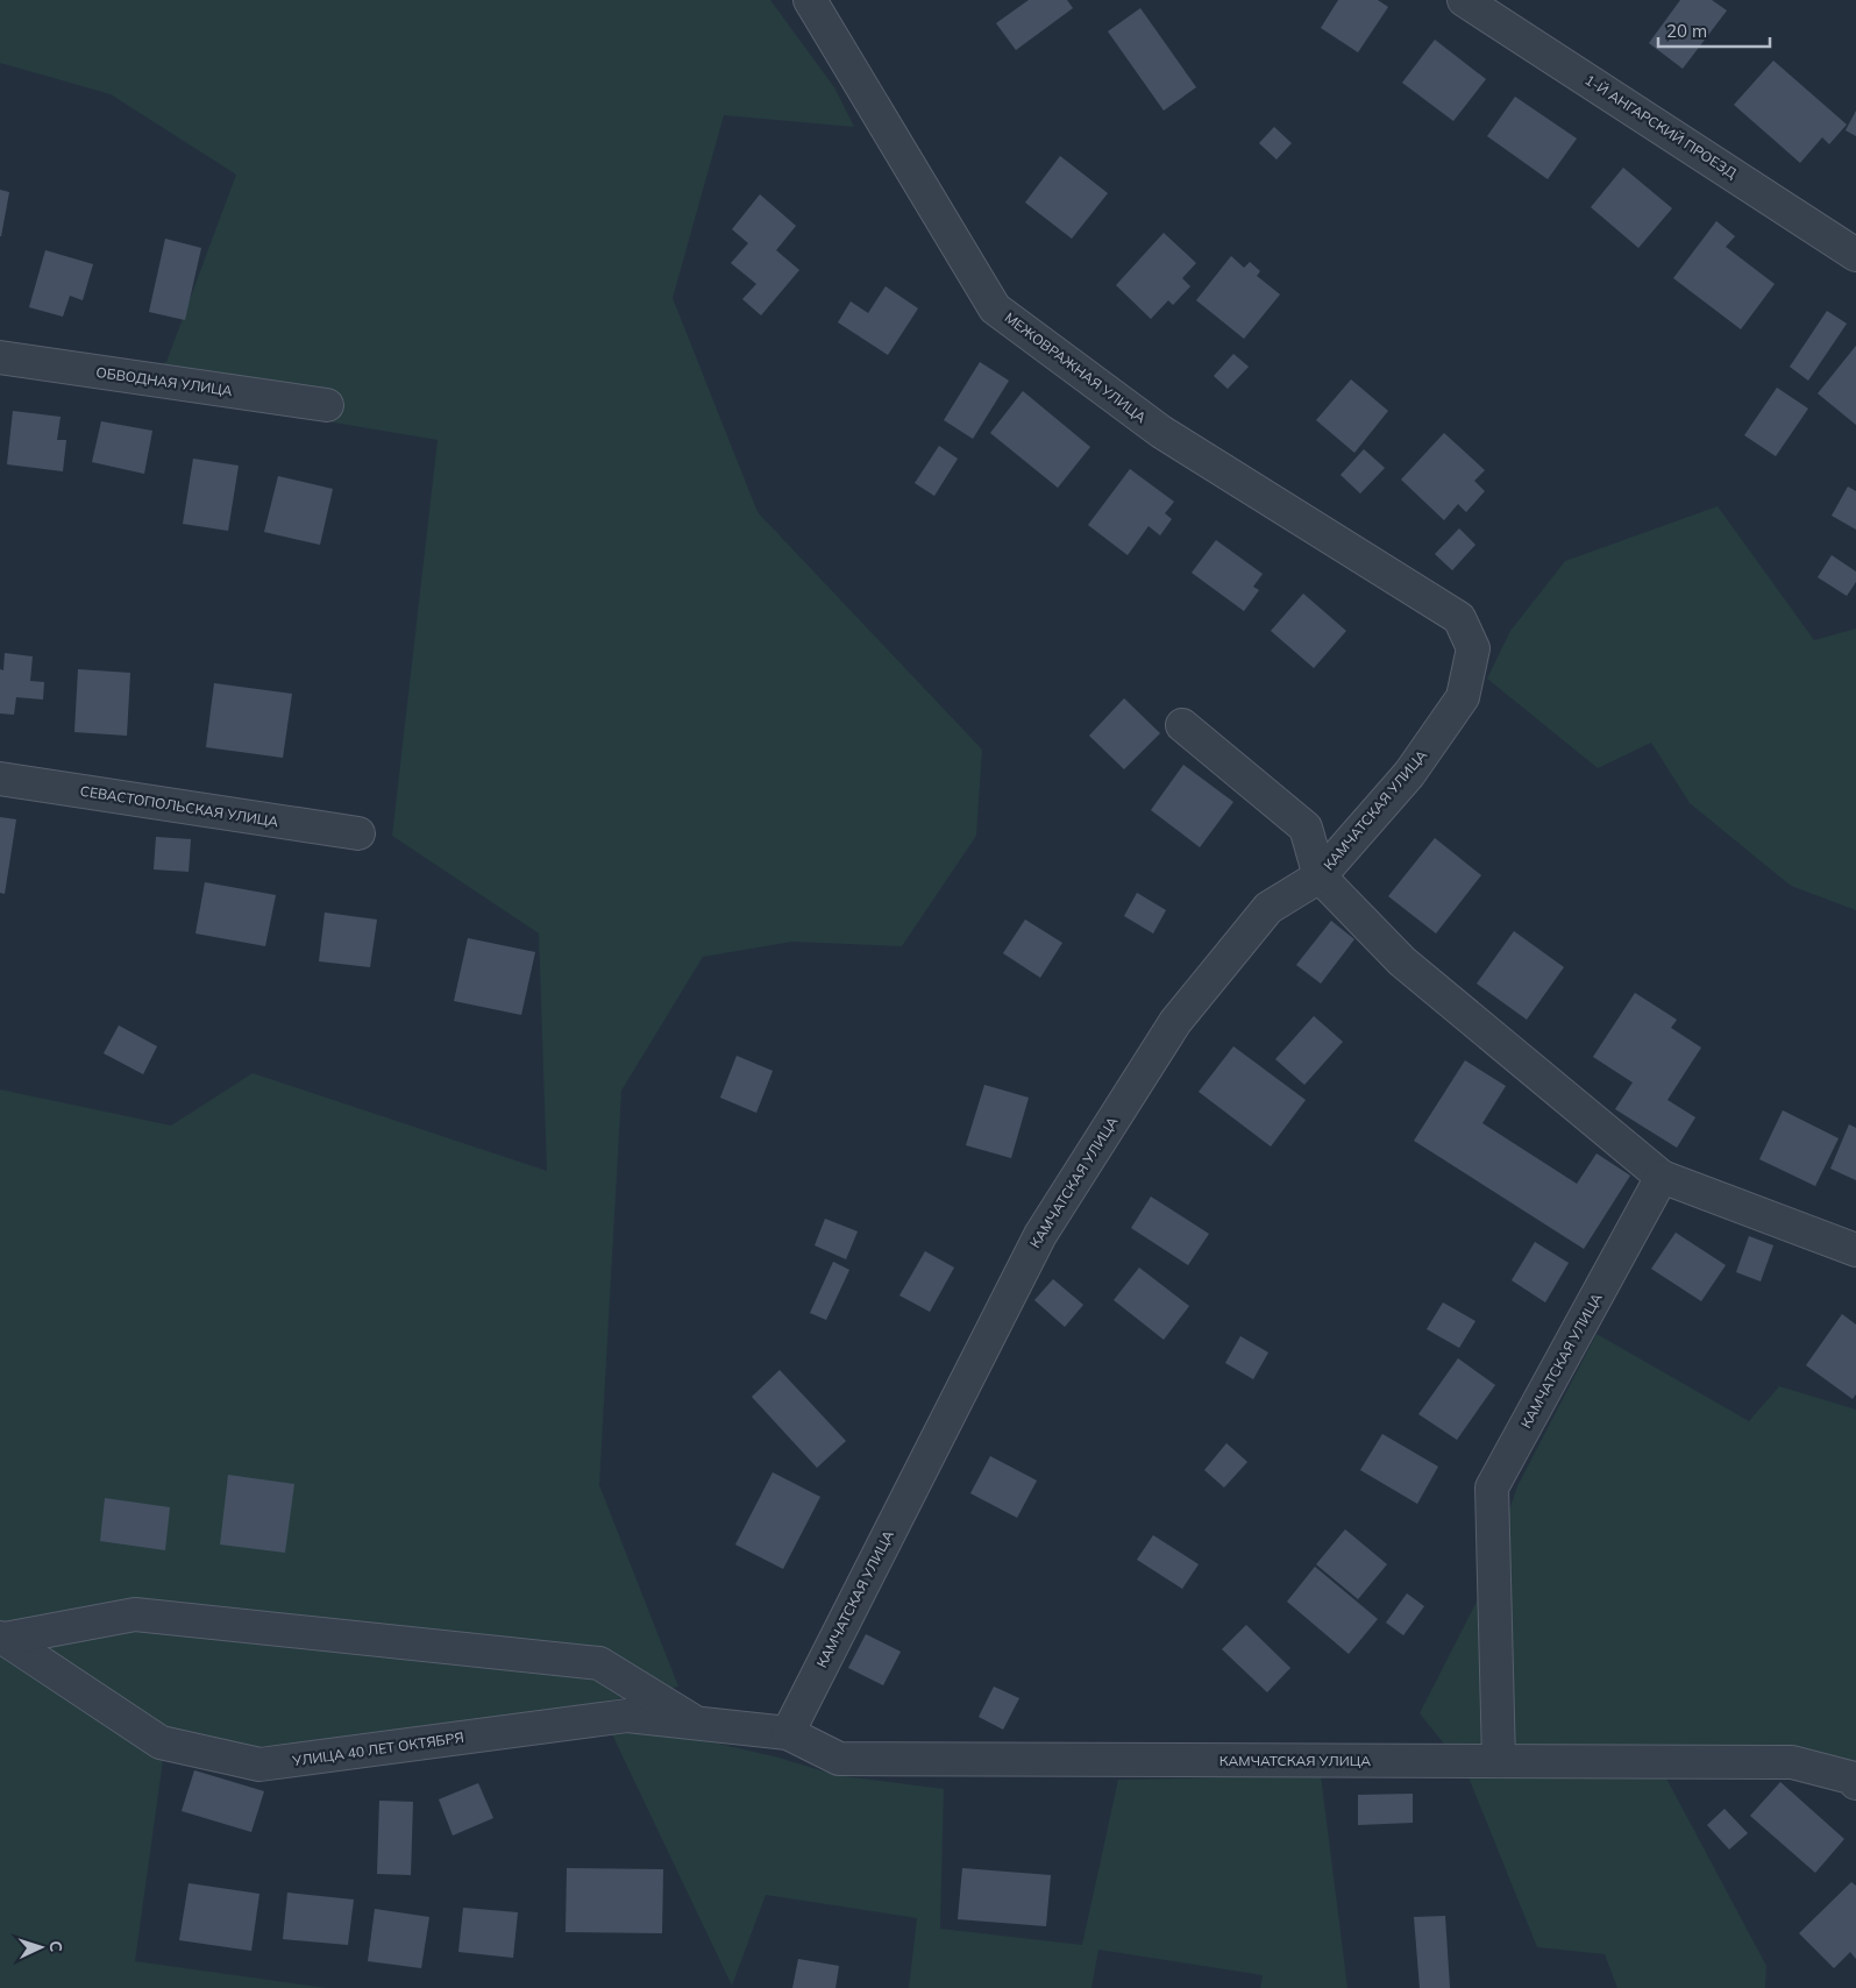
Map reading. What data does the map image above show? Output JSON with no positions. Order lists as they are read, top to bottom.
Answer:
{
  "streets": {
    "street": [
      "1-Й АНГАРСКИЙ ПРОЕЗД",
      "МЕЖОВРАЖНАЯ УЛИЦА",
      "ОБВОДНАЯ УЛИЦА",
      "СЕВАСТОПОЛЬСКАЯ УЛИЦА",
      "КАМЧАТСКАЯ УЛИЦА",
      "УЛИЦА 40 ЛЕТ ОКТЯБРЯ"
    ]
  },
  "crossings": [
    ["МЕЖОВРАЖНАЯ УЛИЦА", "КАМЧАТСКАЯ УЛИЦА"],
    ["КАМЧАТСКАЯ УЛИЦА", "УЛИЦА 40 ЛЕТ ОКТЯБРЯ"]
  ],
  "scale_bar": "20 m",
  "north": "right"
}
